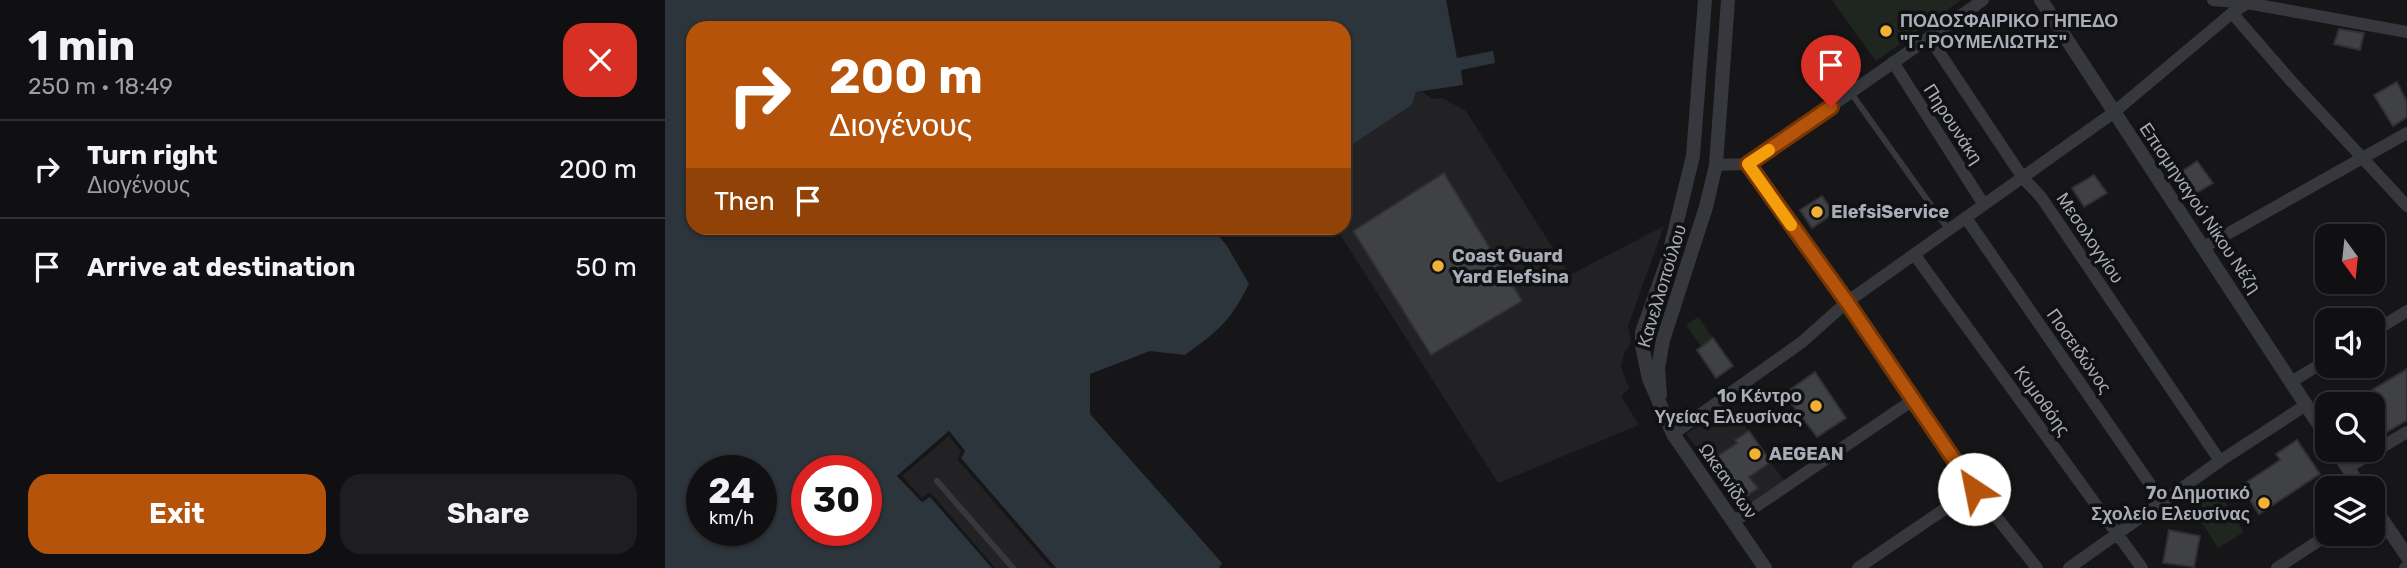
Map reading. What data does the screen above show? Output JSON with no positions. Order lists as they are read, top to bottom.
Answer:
{
  "streets": {
    "street": [
      "Πηρουνάκη",
      "Επισμηναγού Νίκου Νέζη",
      "Μεσολογγίου",
      "Κανελλοπούλου",
      "Ποσειδώνος",
      "Κυμοθόης",
      "Ωκεανίδων"
    ]
  },
  "crossings": [
    ["Κανελλοπούλου", "Ωκεανίδων"]
  ],
  "places": [
    "ΠΟΔΟΣΦΑΙΡΙΚΟ ΓΗΠΕΔΟ \"Γ. ΡΟΥΜΕΛΙΩΤΗΣ\"",
    "ElefsiService",
    "Coast Guard Yard Elefsina",
    "1ο Κέντρο Υγείας Ελευσίνας",
    "AEGEAN",
    "7ο Δημοτικό Σχολείο Ελευσίνας"
  ],
  "north": "bottom",
  "page": {
    "heading": ["1 min", "250 m · 18:49"],
    "turn": ["200 m", "Διογένους"],
    "list": [
      {
        "name": "Turn right",
        "note": "Διογένους",
        "value": "200 m"
      },
      {
        "name": "Arrive at destination",
        "value": "50 m"
      }
    ],
    "then": "Then",
    "speed": "24 km/h",
    "limit": "30",
    "buttons": ["Exit", "Share"]
  }
}
